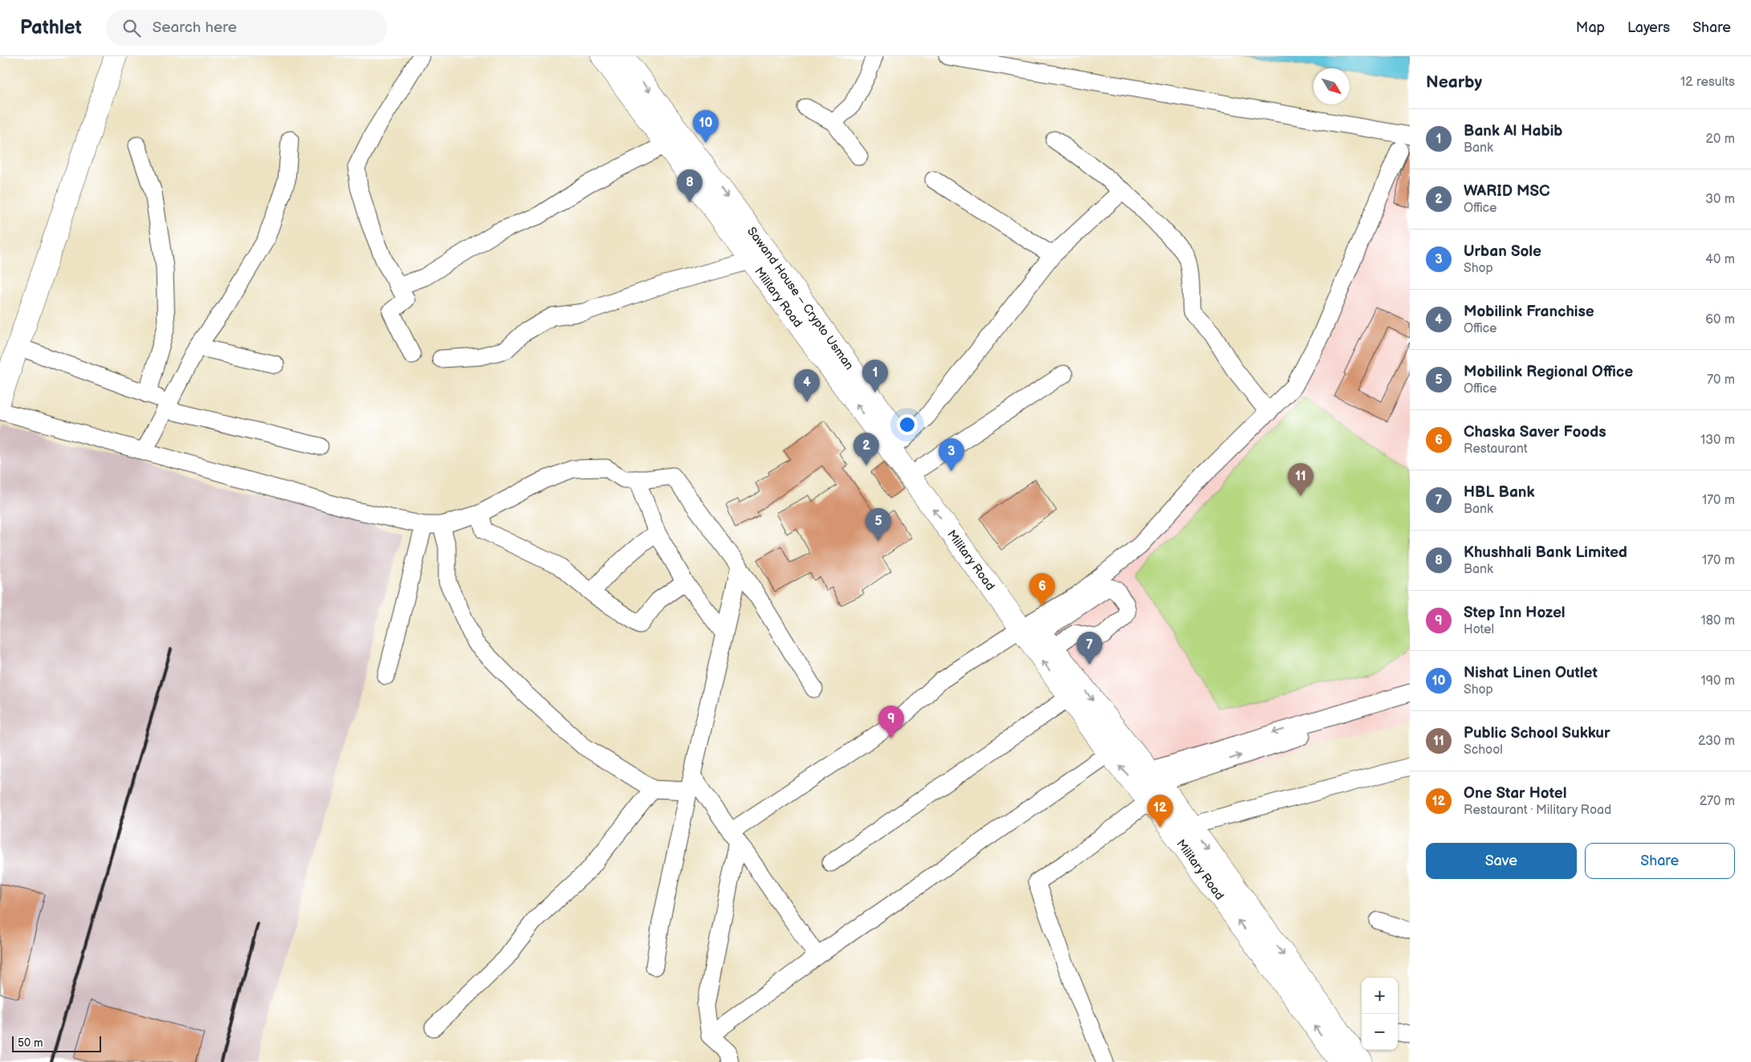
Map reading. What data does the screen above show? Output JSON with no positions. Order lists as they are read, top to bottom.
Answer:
{
  "streets": {
    "main road": ["Military Road", "Sawand House – Crypto Usman"]
  },
  "crossings": [
    ["Military Road", "Sawand House – Crypto Usman"]
  ],
  "one_way": ["Sawand House – Crypto Usman"],
  "scale_bar": "50 m",
  "north": "bottom right",
  "page": {
    "header": "Pathlet",
    "search": "Search here",
    "nav": ["Map", "Layers", "Share"],
    "heading": ["Nearby", "12 results"],
    "list": [
      {
        "mark": "1",
        "name": "Bank Al Habib",
        "note": "Bank",
        "value": "20 m"
      },
      {
        "mark": "2",
        "name": "WARID MSC",
        "note": "Office",
        "value": "30 m"
      },
      {
        "mark": "3",
        "name": "Urban Sole",
        "note": "Shop",
        "value": "40 m"
      },
      {
        "mark": "4",
        "name": "Mobilink Franchise",
        "note": "Office",
        "value": "60 m"
      },
      {
        "mark": "5",
        "name": "Mobilink Regional Office",
        "note": "Office",
        "value": "70 m"
      },
      {
        "mark": "6",
        "name": "Chaska Saver Foods",
        "note": "Restaurant",
        "value": "130 m"
      },
      {
        "mark": "7",
        "name": "HBL Bank",
        "note": "Bank",
        "value": "170 m"
      },
      {
        "mark": "8",
        "name": "Khushhali Bank Limited",
        "note": "Bank",
        "value": "170 m"
      },
      {
        "mark": "9",
        "name": "Step Inn Hozel",
        "note": "Hotel",
        "value": "180 m"
      },
      {
        "mark": "10",
        "name": "Nishat Linen Outlet",
        "note": "Shop",
        "value": "190 m"
      },
      {
        "mark": "11",
        "name": "Public School Sukkur",
        "note": "School",
        "value": "230 m"
      },
      {
        "mark": "12",
        "name": "One Star Hotel",
        "note": "Restaurant · Military Road",
        "value": "270 m"
      }
    ],
    "pins": [
      "10",
      "8",
      "1",
      "4",
      "2",
      "3",
      "11",
      "5",
      "6",
      "7",
      "9",
      "12"
    ],
    "buttons": ["Save", "Share"],
    "map_buttons": ["+", "−"],
    "scale": "50 m"
  }
}
